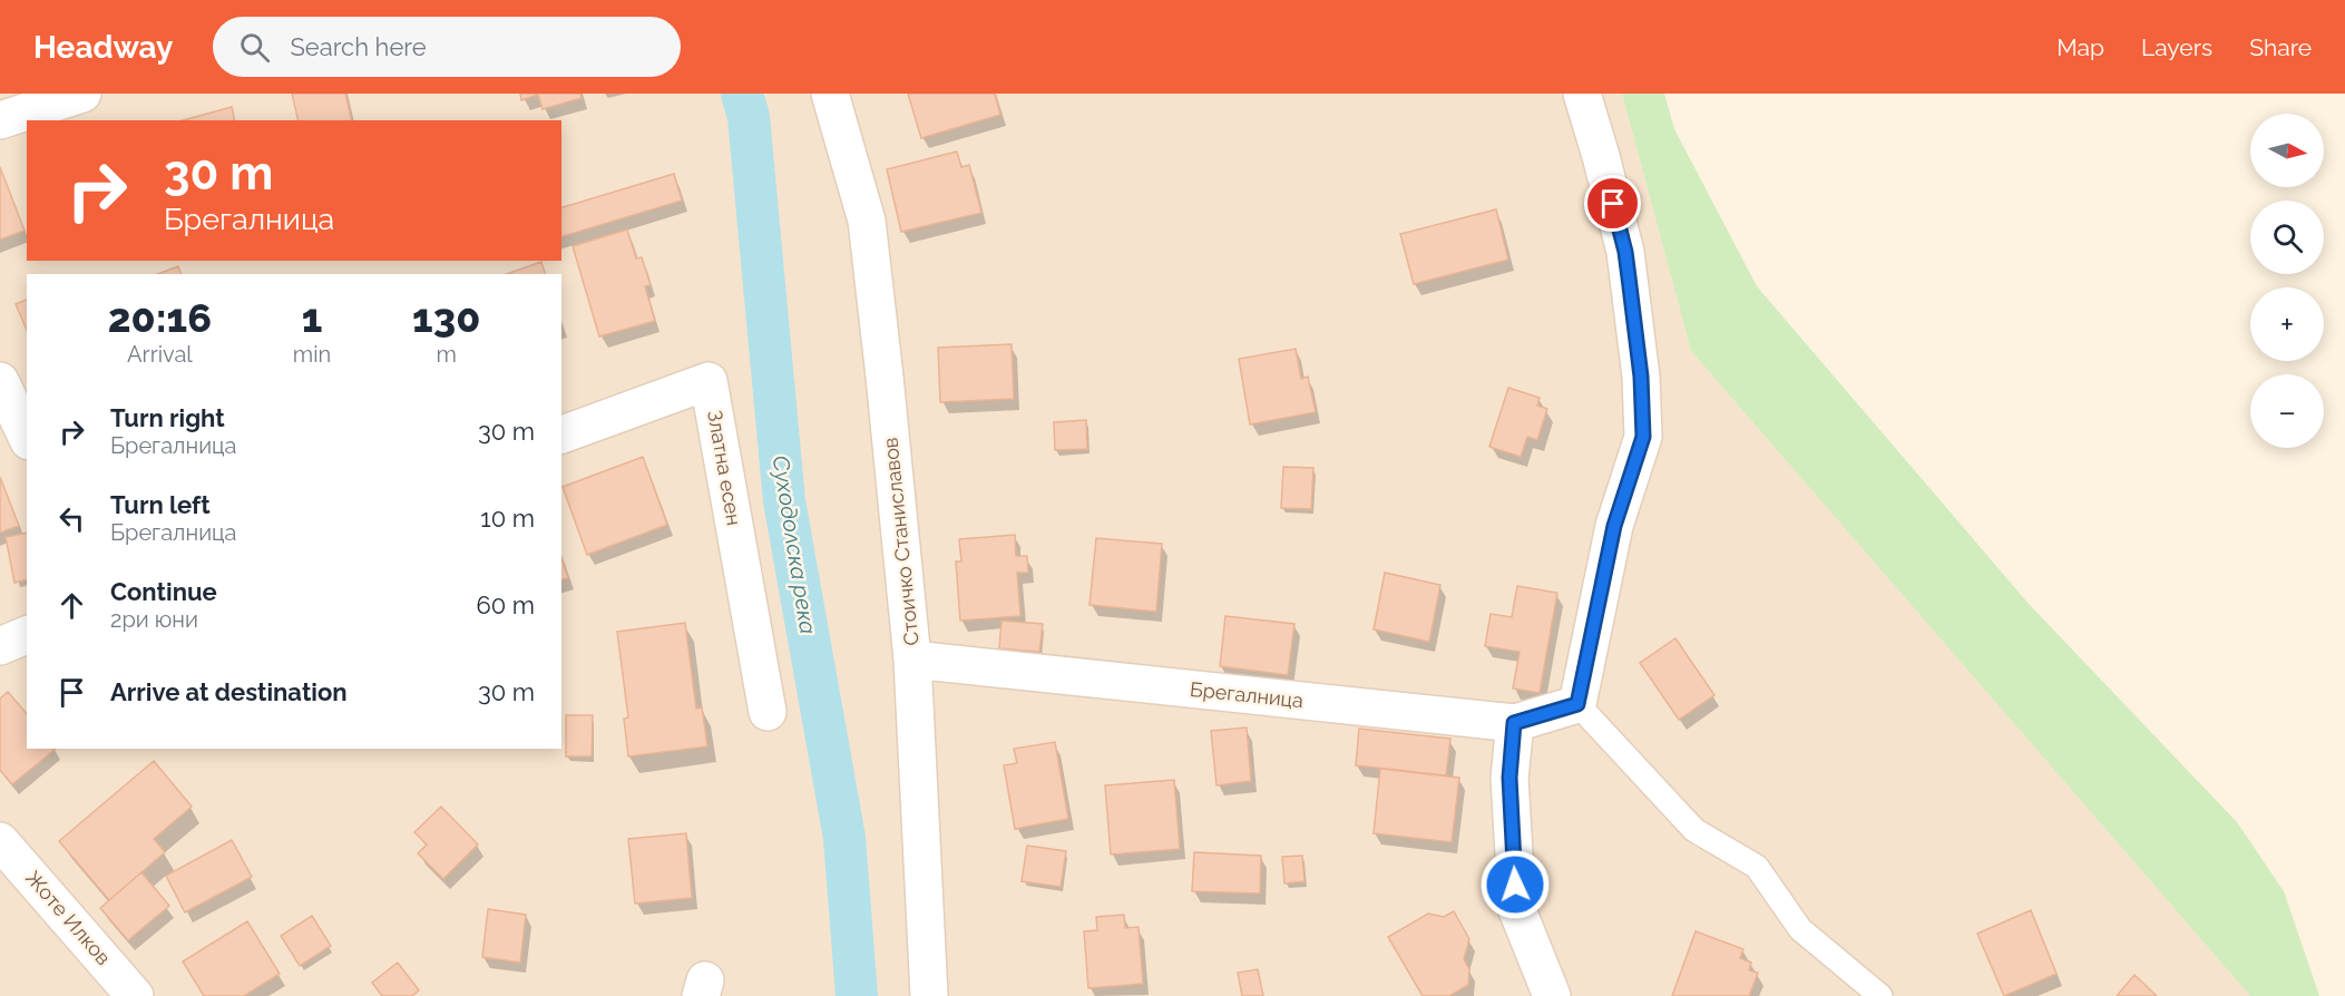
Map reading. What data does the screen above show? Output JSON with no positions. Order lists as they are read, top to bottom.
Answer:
{
  "streets": {
    "street": [
      "Златна есен",
      "Стоичко Станиславов",
      "Брегалница",
      "Жоте Илков"
    ]
  },
  "crossings": [
    ["Стоичко Станиславов", "Брегалница"]
  ],
  "water": ["Суходолска река"],
  "north": "right",
  "page": {
    "header": "Headway",
    "search": "Search here",
    "nav": ["Map", "Layers", "Share"],
    "map_buttons": ["+", "−"],
    "turn": ["30 m", "Брегалница"],
    "eta": [
      "20:16",
      "Arrival",
      "1",
      "min",
      "130",
      "m"
    ],
    "list": [
      {
        "name": "Turn right",
        "note": "Брегалница",
        "value": "30 m"
      },
      {
        "name": "Turn left",
        "note": "Брегалница",
        "value": "10 m"
      },
      {
        "name": "Continue",
        "note": "2ри юни",
        "value": "60 m"
      },
      {
        "name": "Arrive at destination",
        "value": "30 m"
      }
    ]
  }
}
